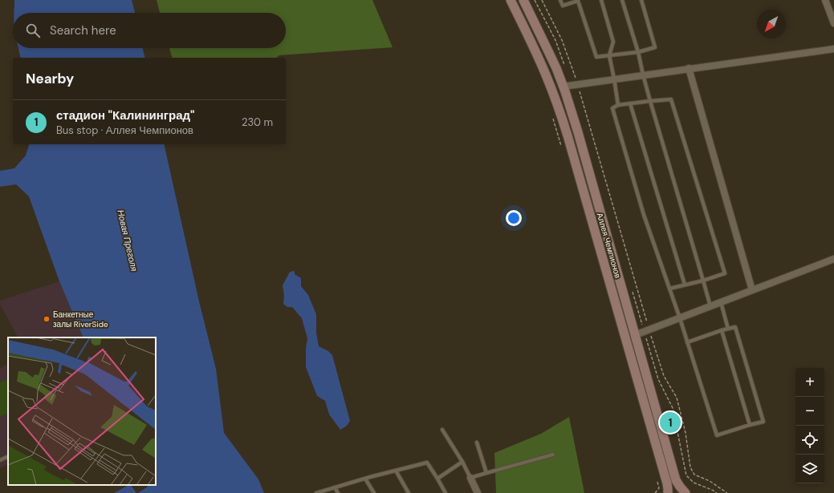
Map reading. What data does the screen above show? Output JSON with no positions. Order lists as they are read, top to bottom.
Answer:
{
  "streets": {
    "main road": ["Аллея Чемпионов"]
  },
  "water": ["Новая Преголя"],
  "places": ["Банкетные залы RiverSide"],
  "north": "bottom left",
  "page": {
    "search": "Search here",
    "heading": "Nearby",
    "list": [
      {
        "mark": "1",
        "name": "стадион \"Калининград\"",
        "note": "Bus stop · Аллея Чемпионов",
        "value": "230 m"
      }
    ],
    "map_buttons": ["+", "−"],
    "pins": "1"
  }
}
